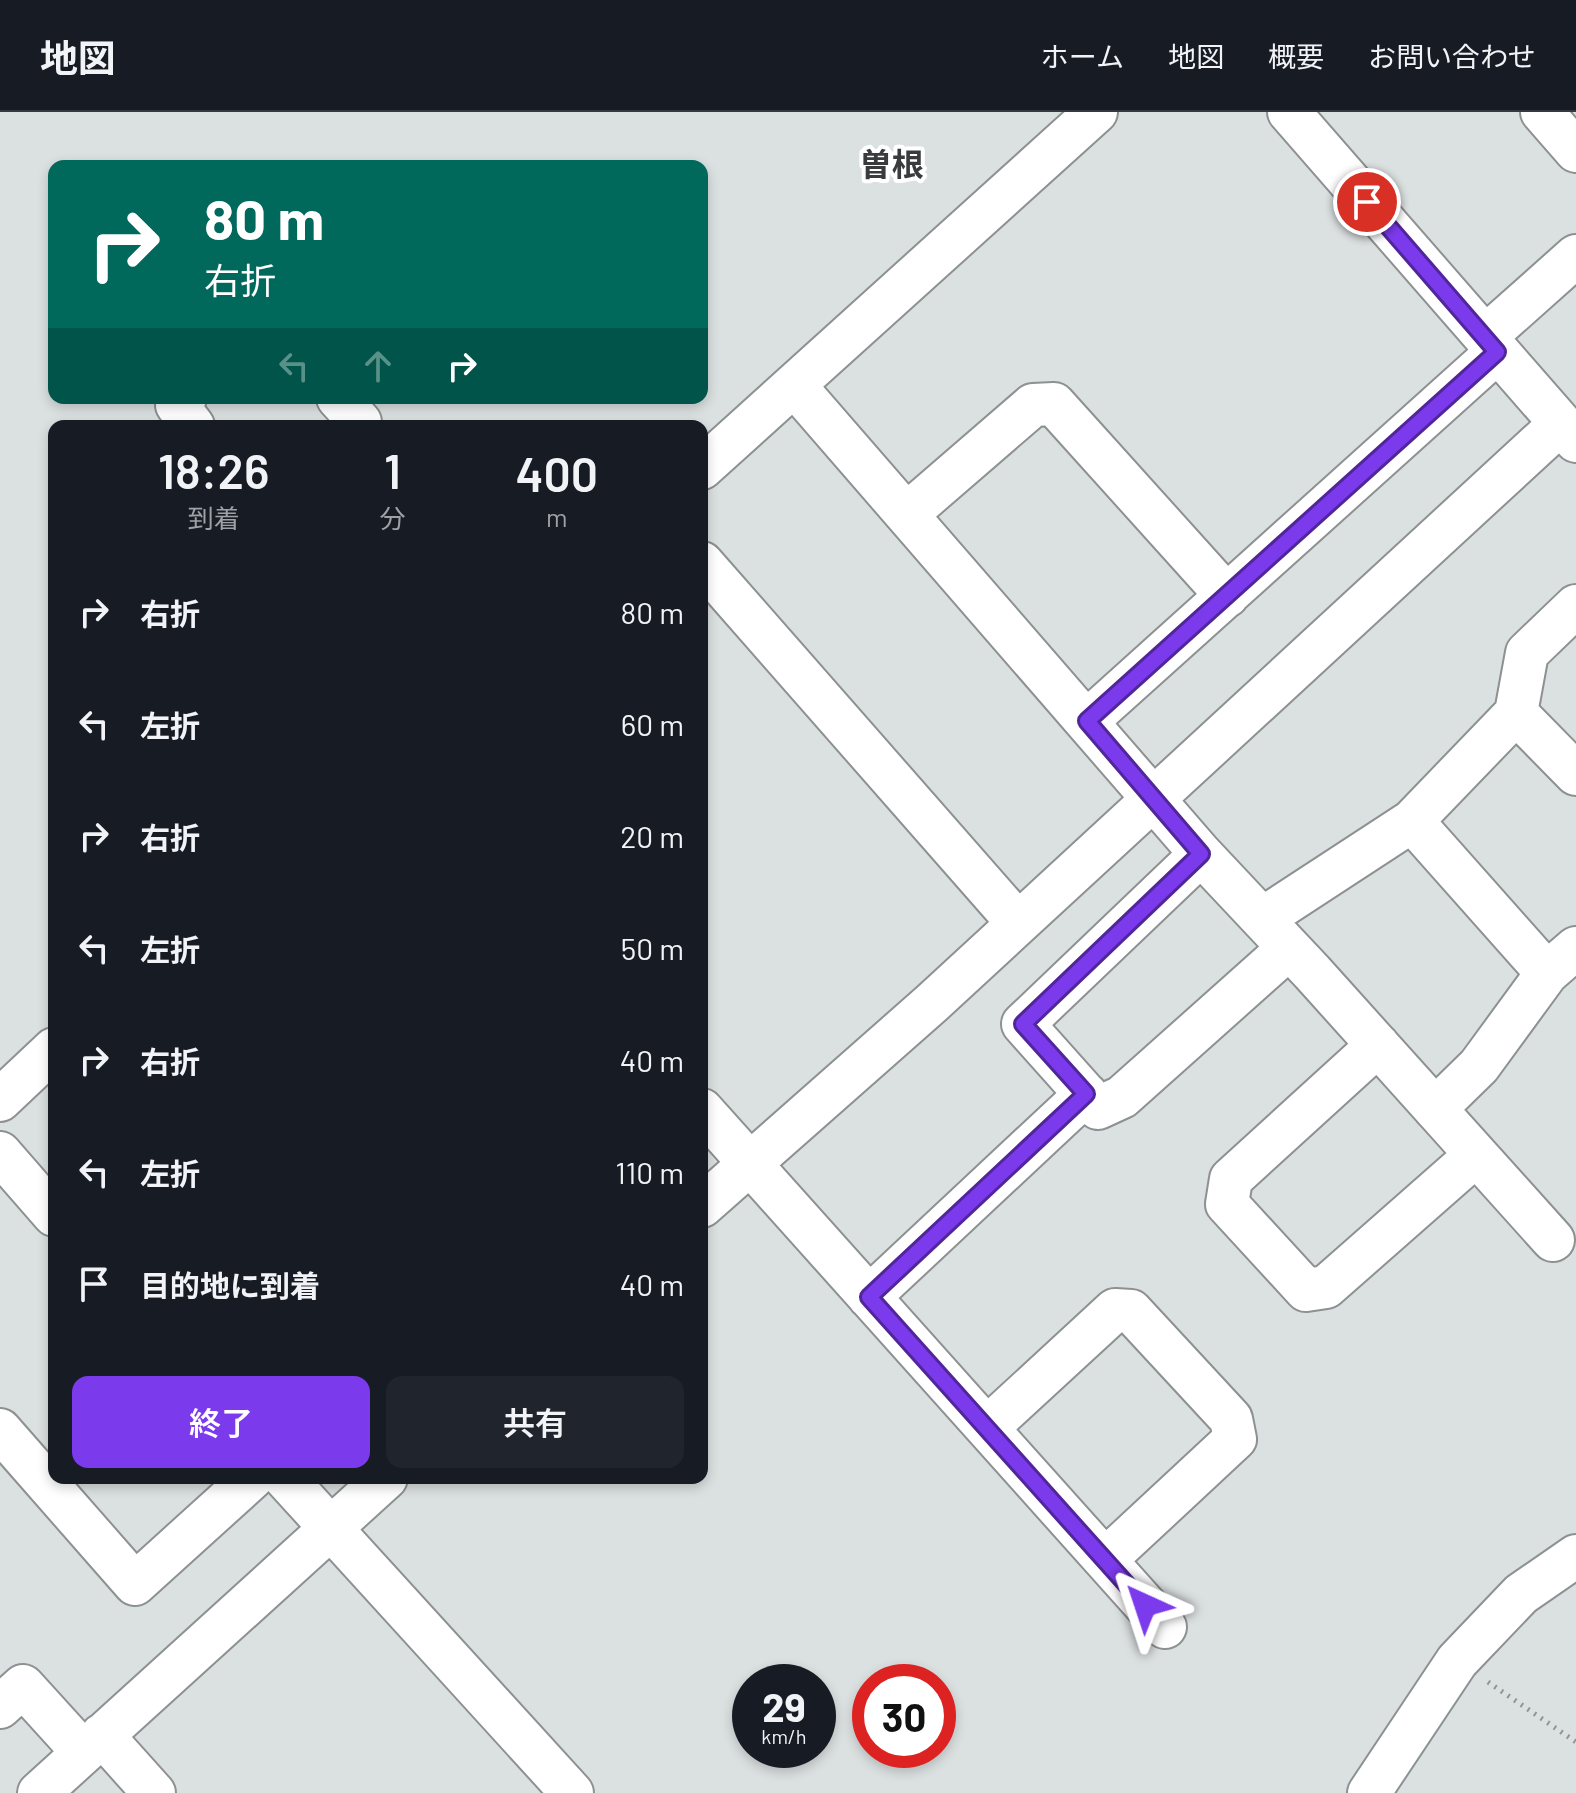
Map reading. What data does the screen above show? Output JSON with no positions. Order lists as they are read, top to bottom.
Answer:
{
  "districts": ["曽根"],
  "page": {
    "header": "地図",
    "nav": [
      "ホーム",
      "地図",
      "概要",
      "お問い合わせ"
    ],
    "turn": ["80 m", "右折"],
    "eta": [
      "18:26",
      "到着",
      "1",
      "分",
      "400",
      "m"
    ],
    "list": [
      {
        "name": "右折",
        "value": "80 m"
      },
      {
        "name": "左折",
        "value": "60 m"
      },
      {
        "name": "右折",
        "value": "20 m"
      },
      {
        "name": "左折",
        "value": "50 m"
      },
      {
        "name": "右折",
        "value": "40 m"
      },
      {
        "name": "左折",
        "value": "110 m"
      },
      {
        "name": "目的地に到着",
        "value": "40 m"
      }
    ],
    "buttons": ["終了", "共有"],
    "speed": "29 km/h",
    "limit": "30"
  }
}
